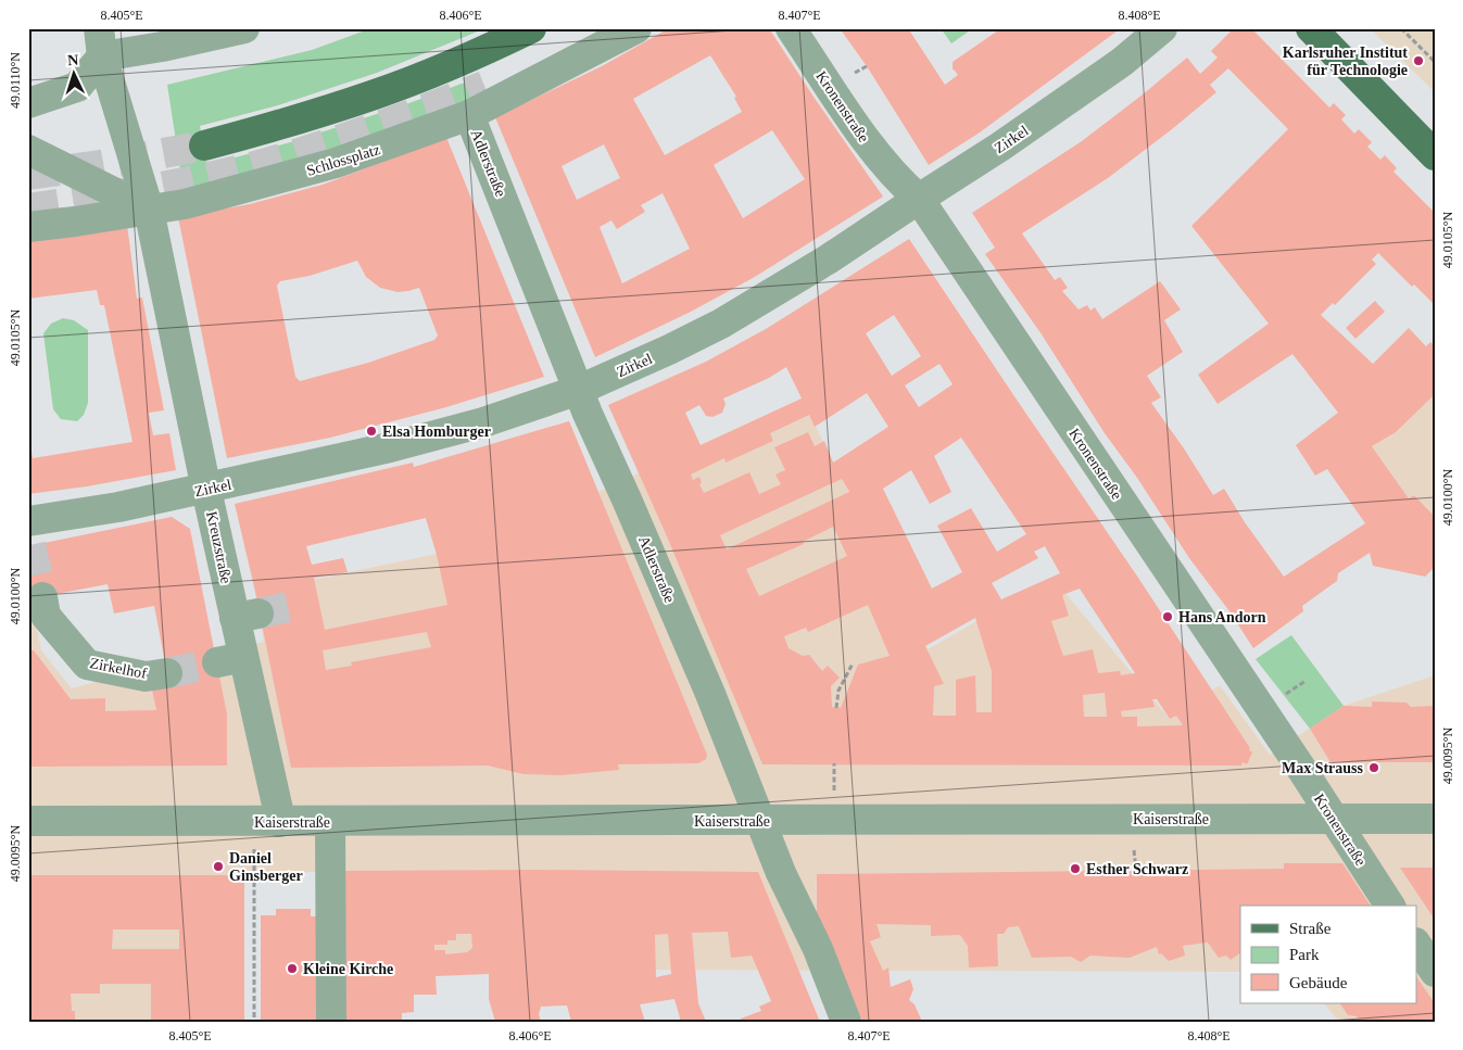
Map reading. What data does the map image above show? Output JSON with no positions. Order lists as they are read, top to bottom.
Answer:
{
  "streets": {
    "street": [
      "Kronenstraße",
      "Zirkel",
      "Schlossplatz",
      "Adlerstraße",
      "Kreuzstraße",
      "Zirkelhof",
      "Kaiserstraße"
    ]
  },
  "crossings": [
    ["Kronenstraße", "Zirkel"],
    ["Kronenstraße", "Kaiserstraße"],
    ["Zirkel", "Adlerstraße"],
    ["Zirkel", "Kreuzstraße"],
    ["Schlossplatz", "Adlerstraße"],
    ["Schlossplatz", "Kreuzstraße"],
    ["Adlerstraße", "Kaiserstraße"],
    ["Kreuzstraße", "Kaiserstraße"]
  ],
  "places": [
    "Karlsruher Institut für Technologie",
    "Elsa Homburger",
    "Hans Andorn",
    "Max Strauss",
    "Daniel Ginsberger",
    "Esther Schwarz",
    "Kleine Kirche"
  ],
  "legend": ["Straße", "Park", "Gebäude"],
  "north": "top",
  "coordinates": [
    "8.405°E",
    "8.406°E",
    "8.407°E",
    "8.408°E",
    "49.0110°N",
    "49.0105°N",
    "49.0100°N",
    "49.0095°N"
  ]
}
